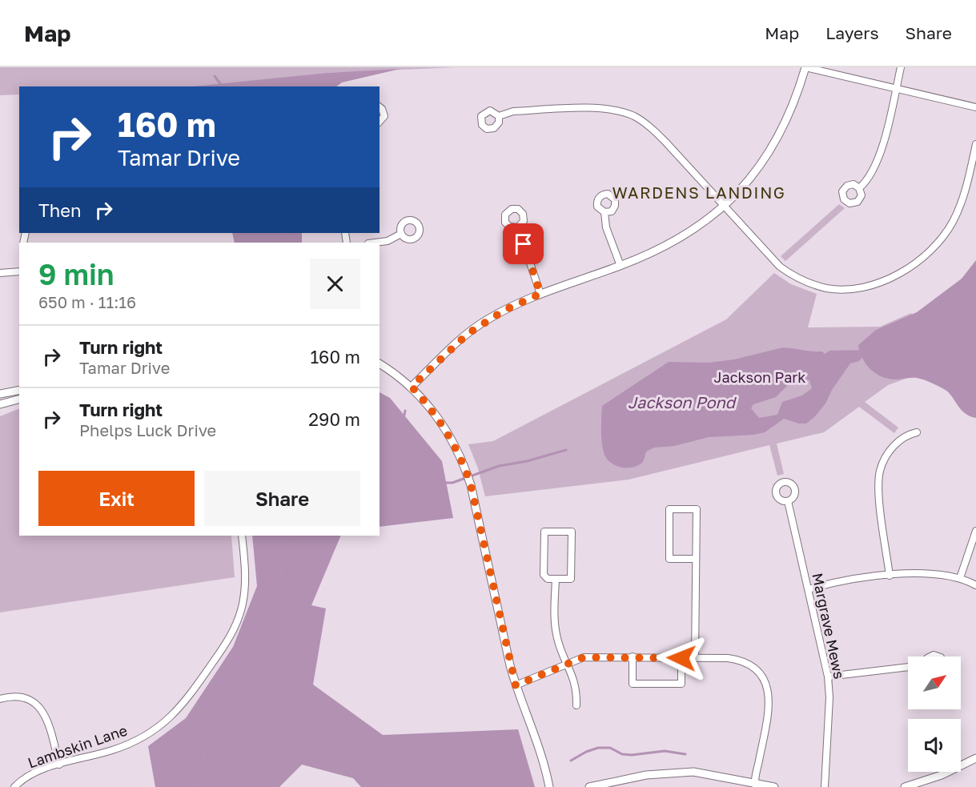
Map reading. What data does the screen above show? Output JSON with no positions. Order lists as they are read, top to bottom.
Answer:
{
  "streets": {
    "street": ["Margrave Mews", "Lambskin Lane"]
  },
  "districts": ["WARDENS LANDING"],
  "water": ["Jackson Pond"],
  "parks": ["Jackson Park"],
  "north": "top right",
  "page": {
    "header": "Map",
    "nav": ["Map", "Layers", "Share"],
    "turn": ["160 m", "Tamar Drive"],
    "then": "Then",
    "heading": ["9 min", "650 m · 11:16"],
    "list": [
      {
        "name": "Turn right",
        "note": "Tamar Drive",
        "value": "160 m"
      },
      {
        "name": "Turn right",
        "note": "Phelps Luck Drive",
        "value": "290 m"
      }
    ],
    "buttons": ["Exit", "Share"]
  }
}
